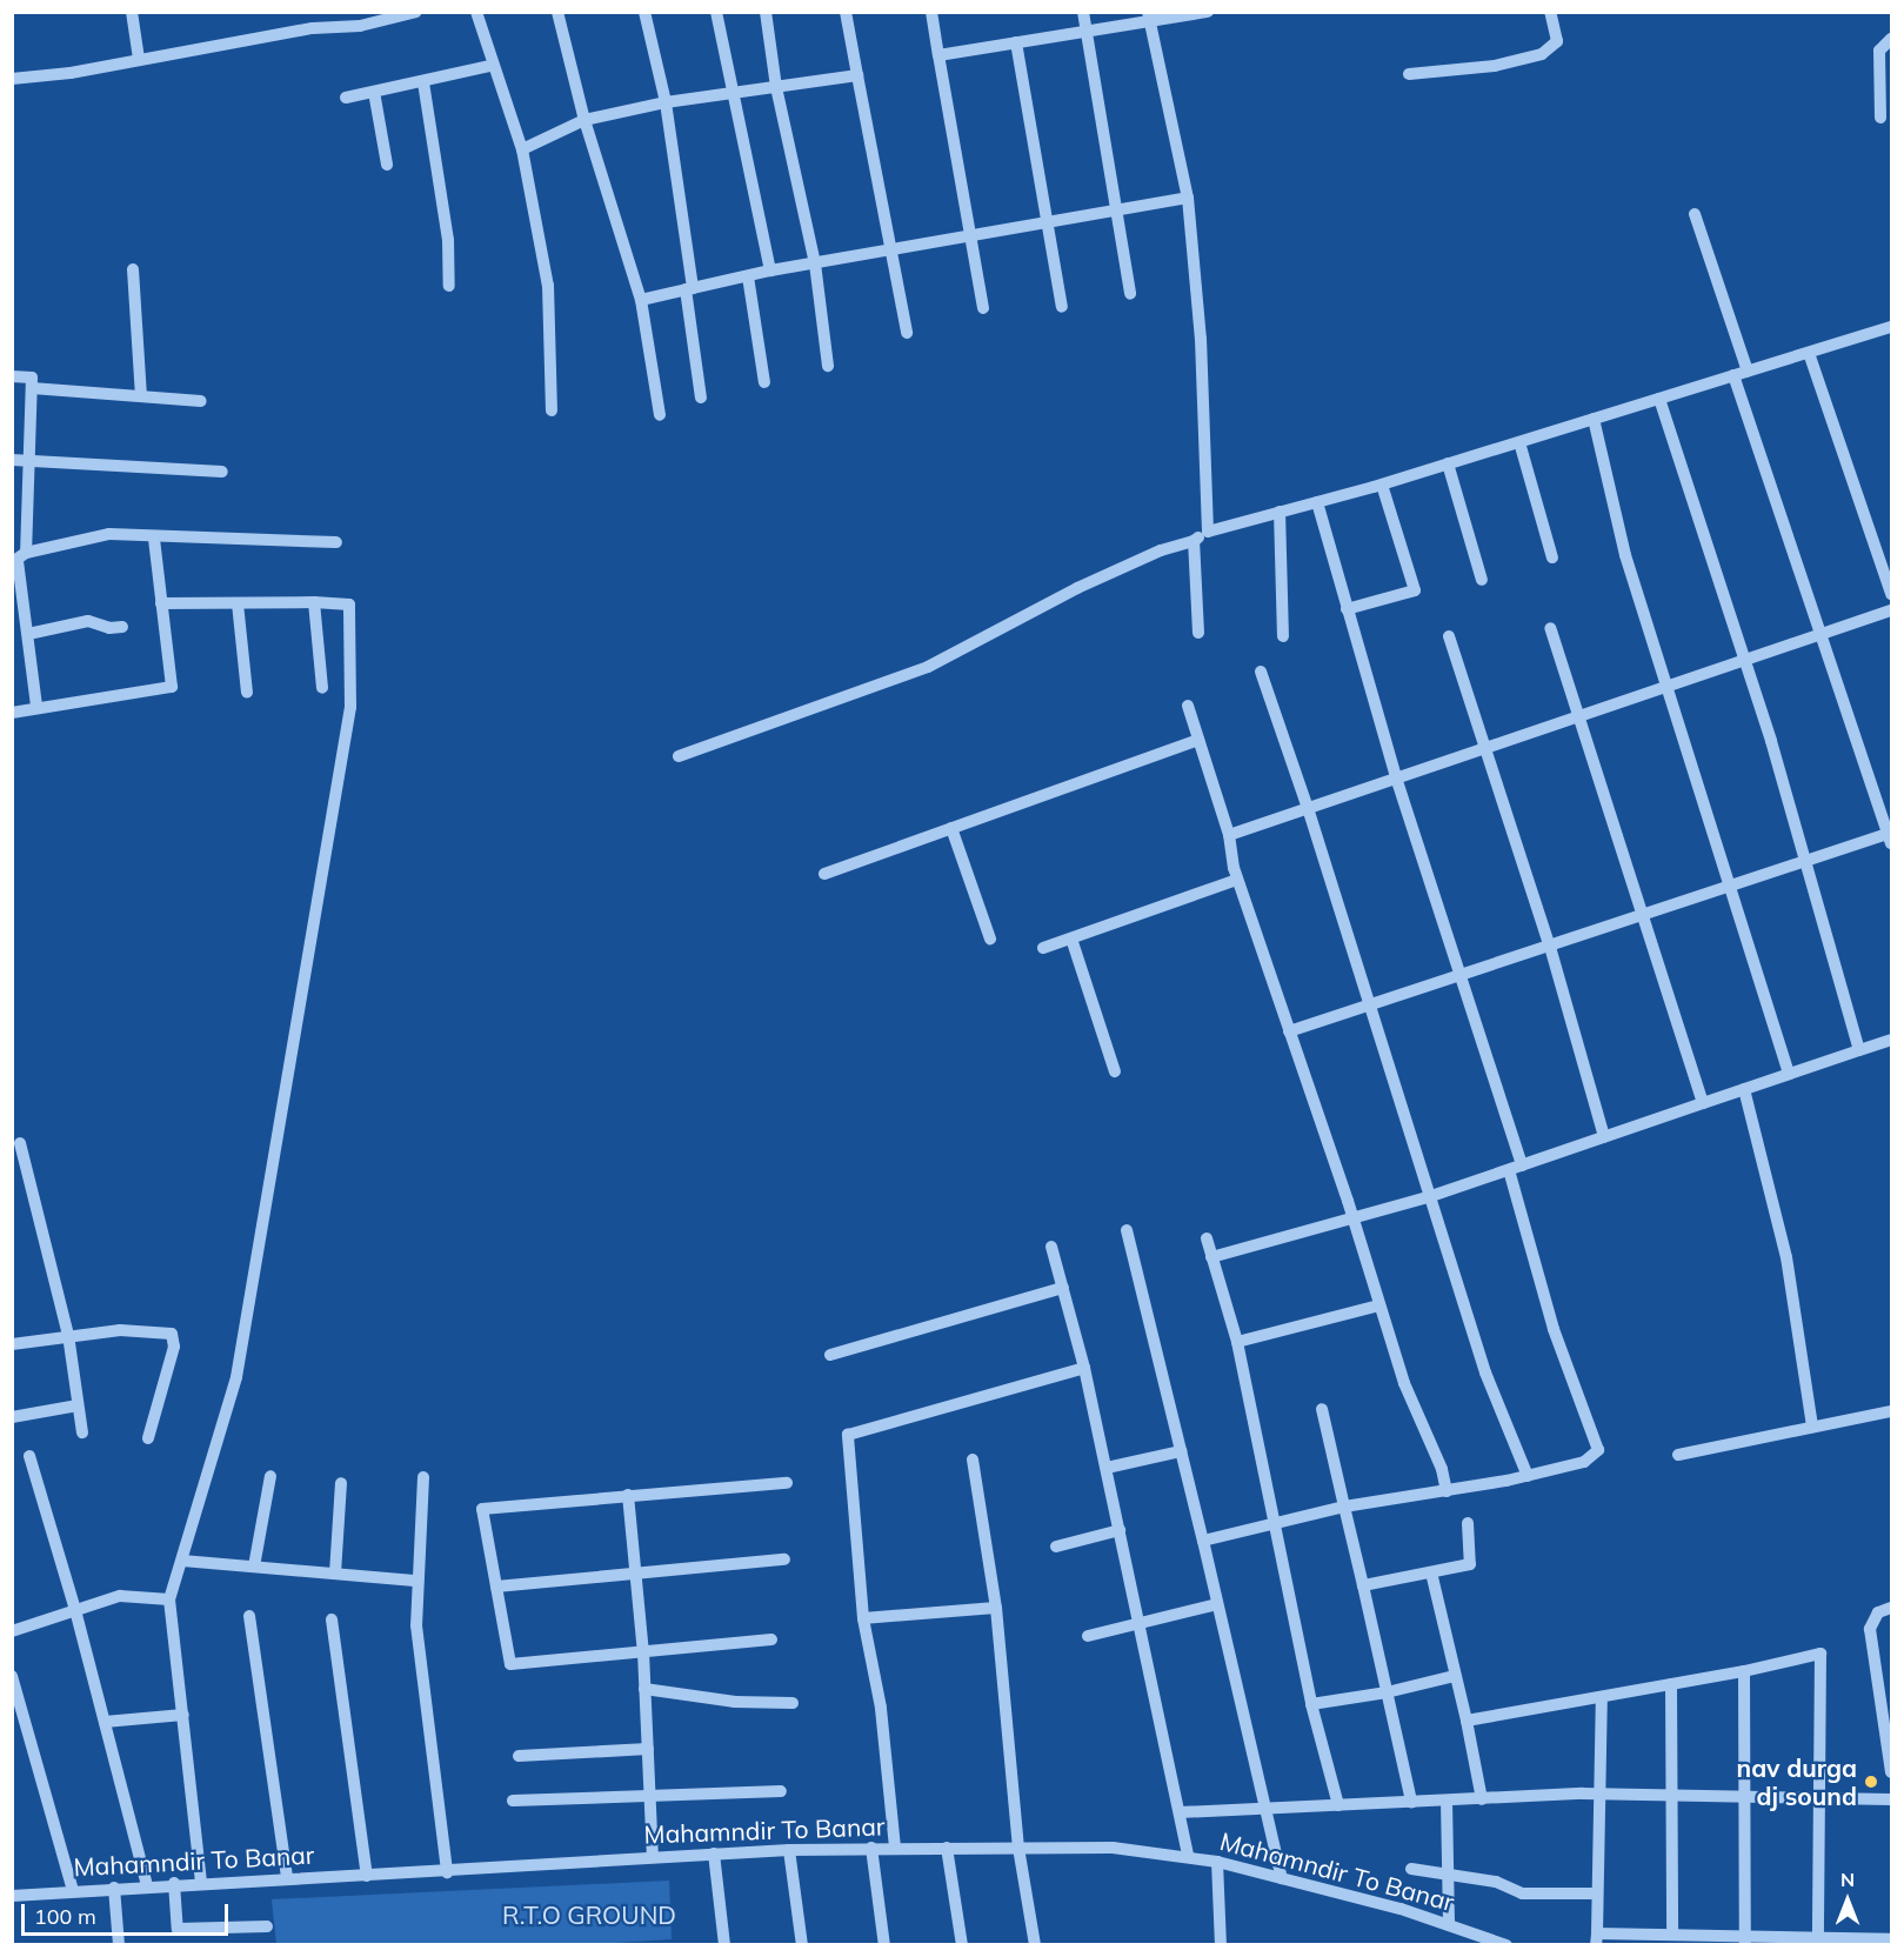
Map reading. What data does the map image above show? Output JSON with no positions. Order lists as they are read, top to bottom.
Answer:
{
  "streets": {
    "street": ["Mahamndir To Banar"]
  },
  "parks": ["R.T.O GROUND"],
  "places": ["nav durga dj sound"],
  "scale_bar": "100 m",
  "north": "top"
}
